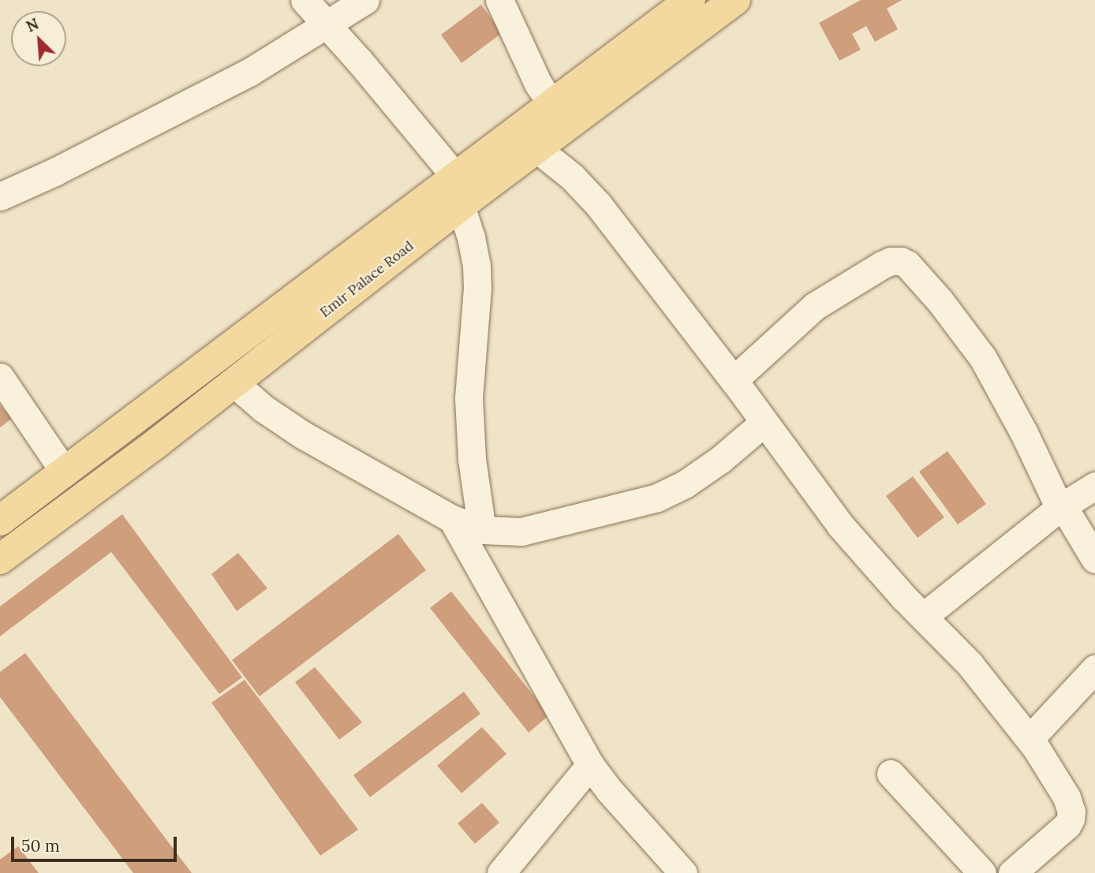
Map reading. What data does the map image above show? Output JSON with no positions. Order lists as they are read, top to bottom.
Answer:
{
  "streets": {
    "main road": ["Emir Palace Road"]
  },
  "scale_bar": "50 m",
  "north": "top left"
}
